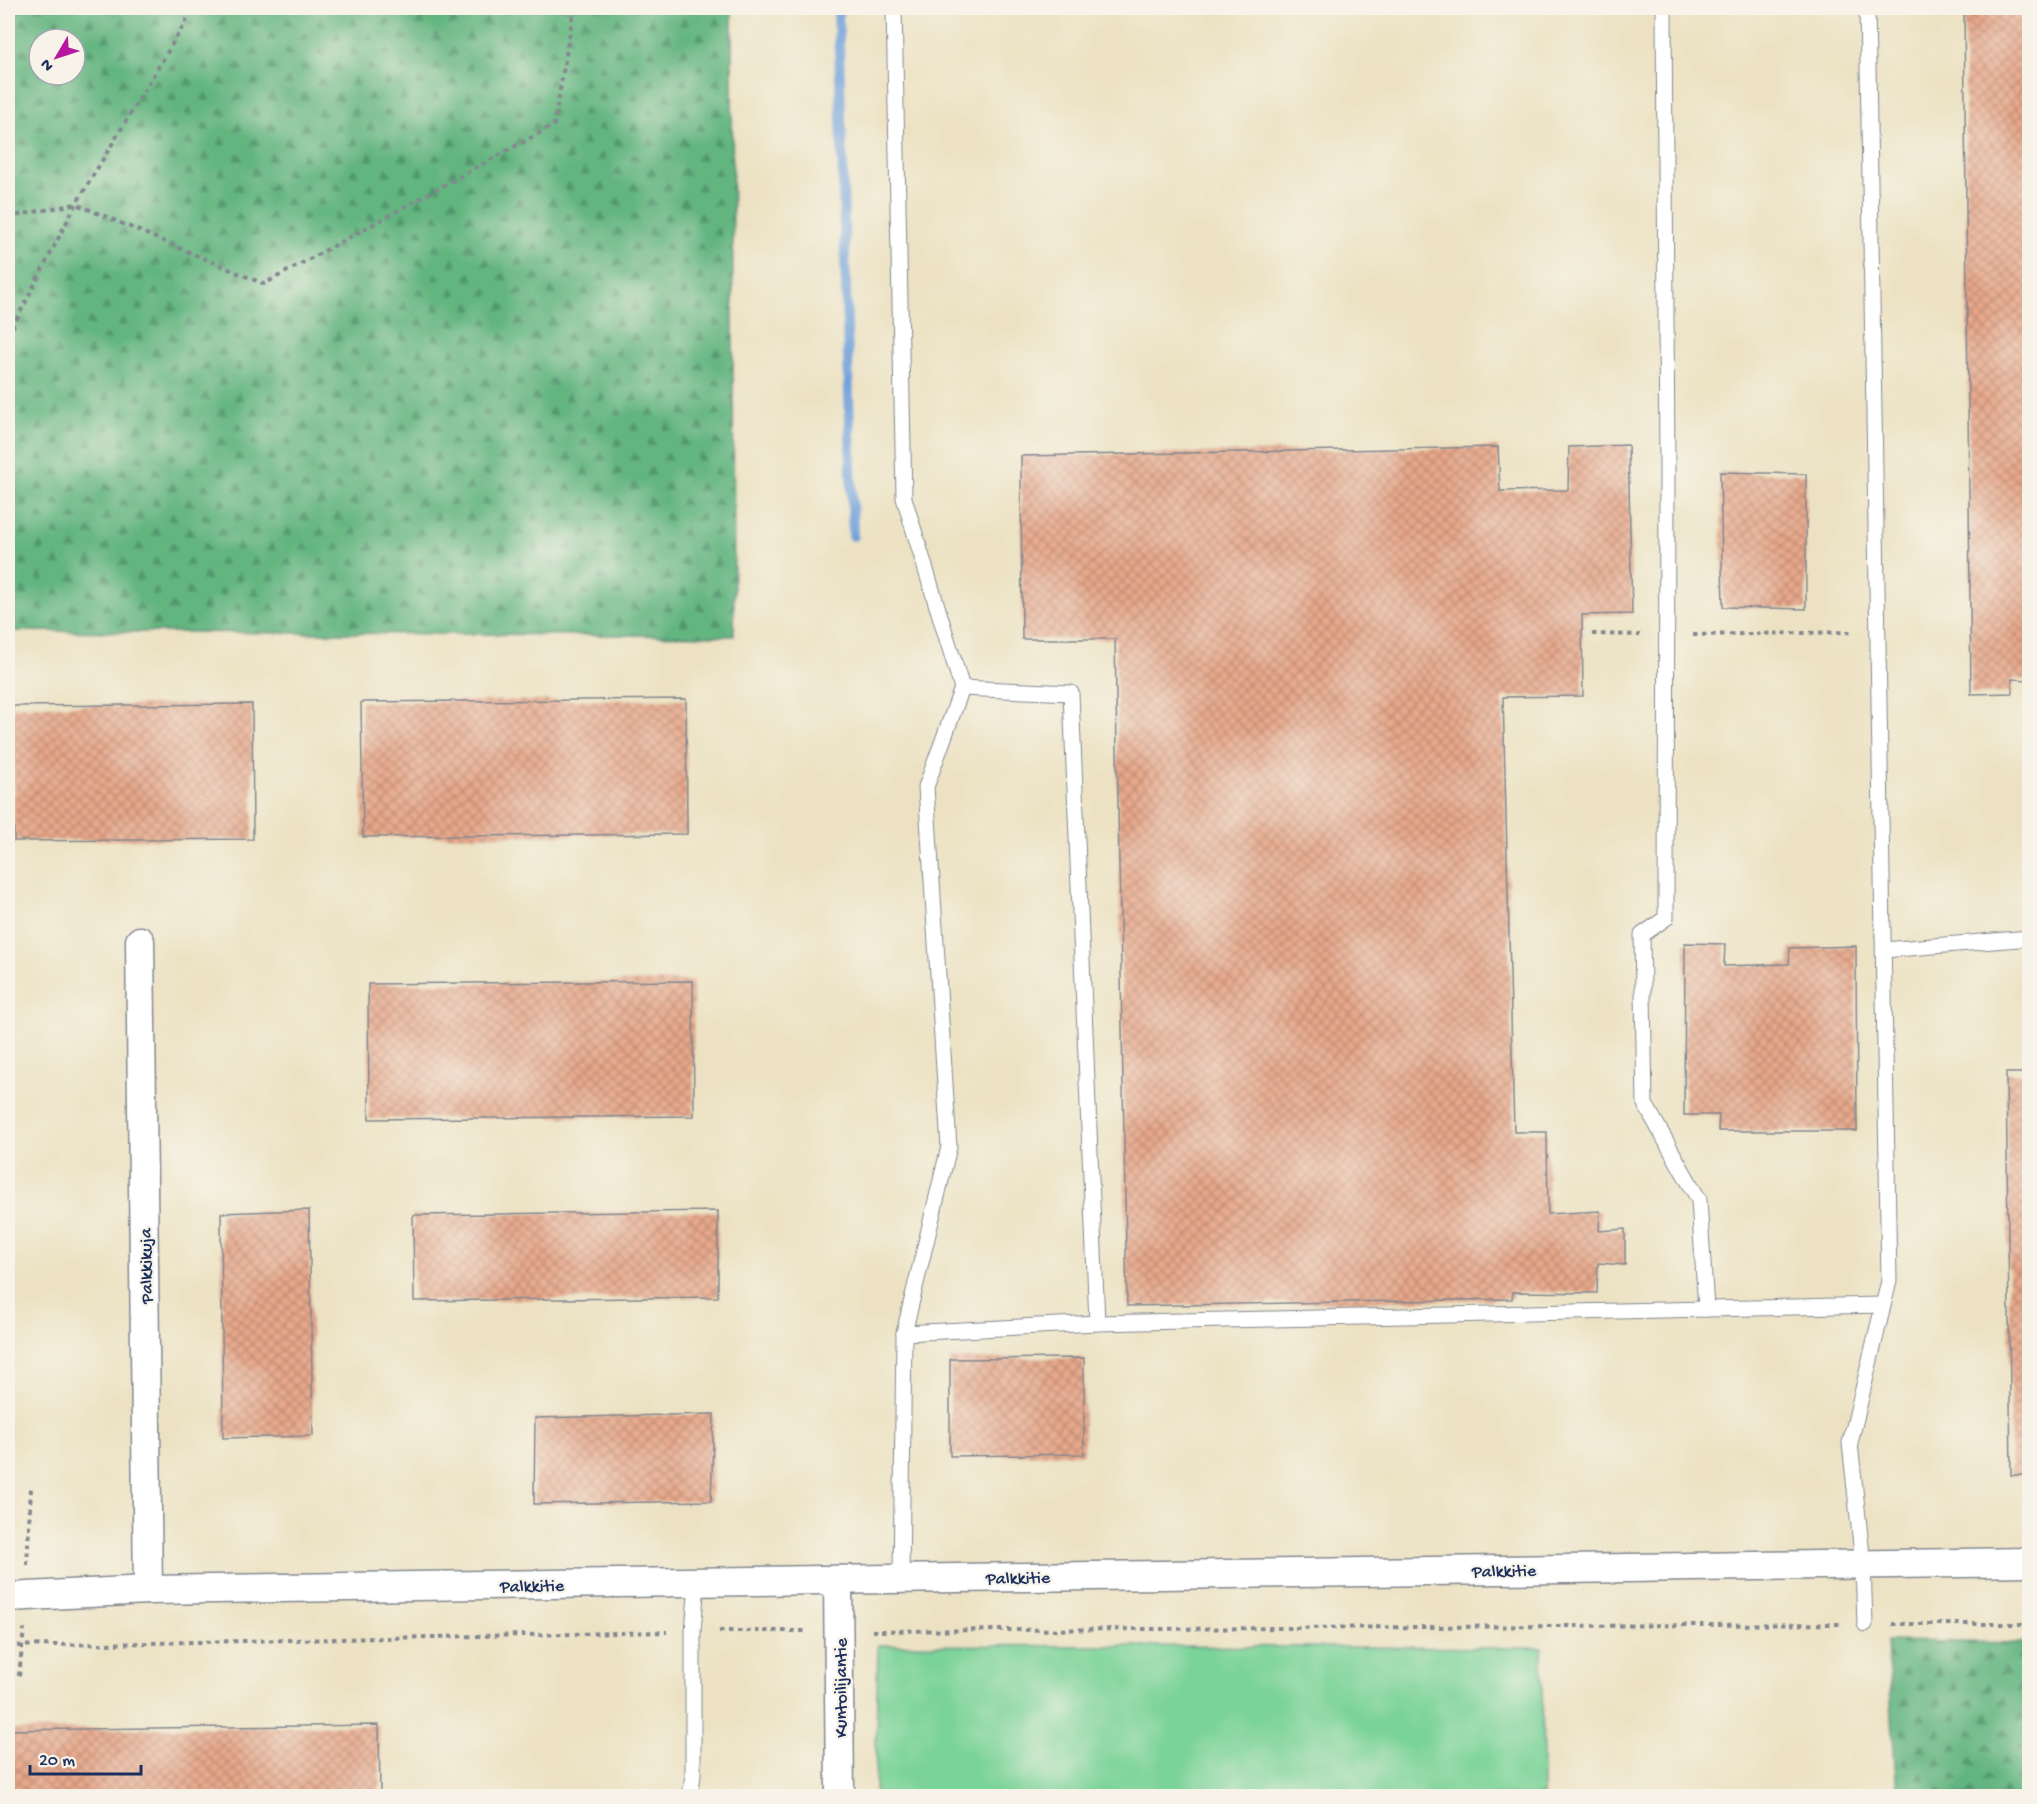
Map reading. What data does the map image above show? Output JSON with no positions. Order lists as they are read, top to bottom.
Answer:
{
  "streets": {
    "street": ["Palkkikuja", "Palkkitie", "Kuntoilijantie"]
  },
  "crossings": [
    ["Palkkikuja", "Palkkitie"],
    ["Palkkitie", "Kuntoilijantie"]
  ],
  "scale_bar": "20 m",
  "north": "bottom left"
}
